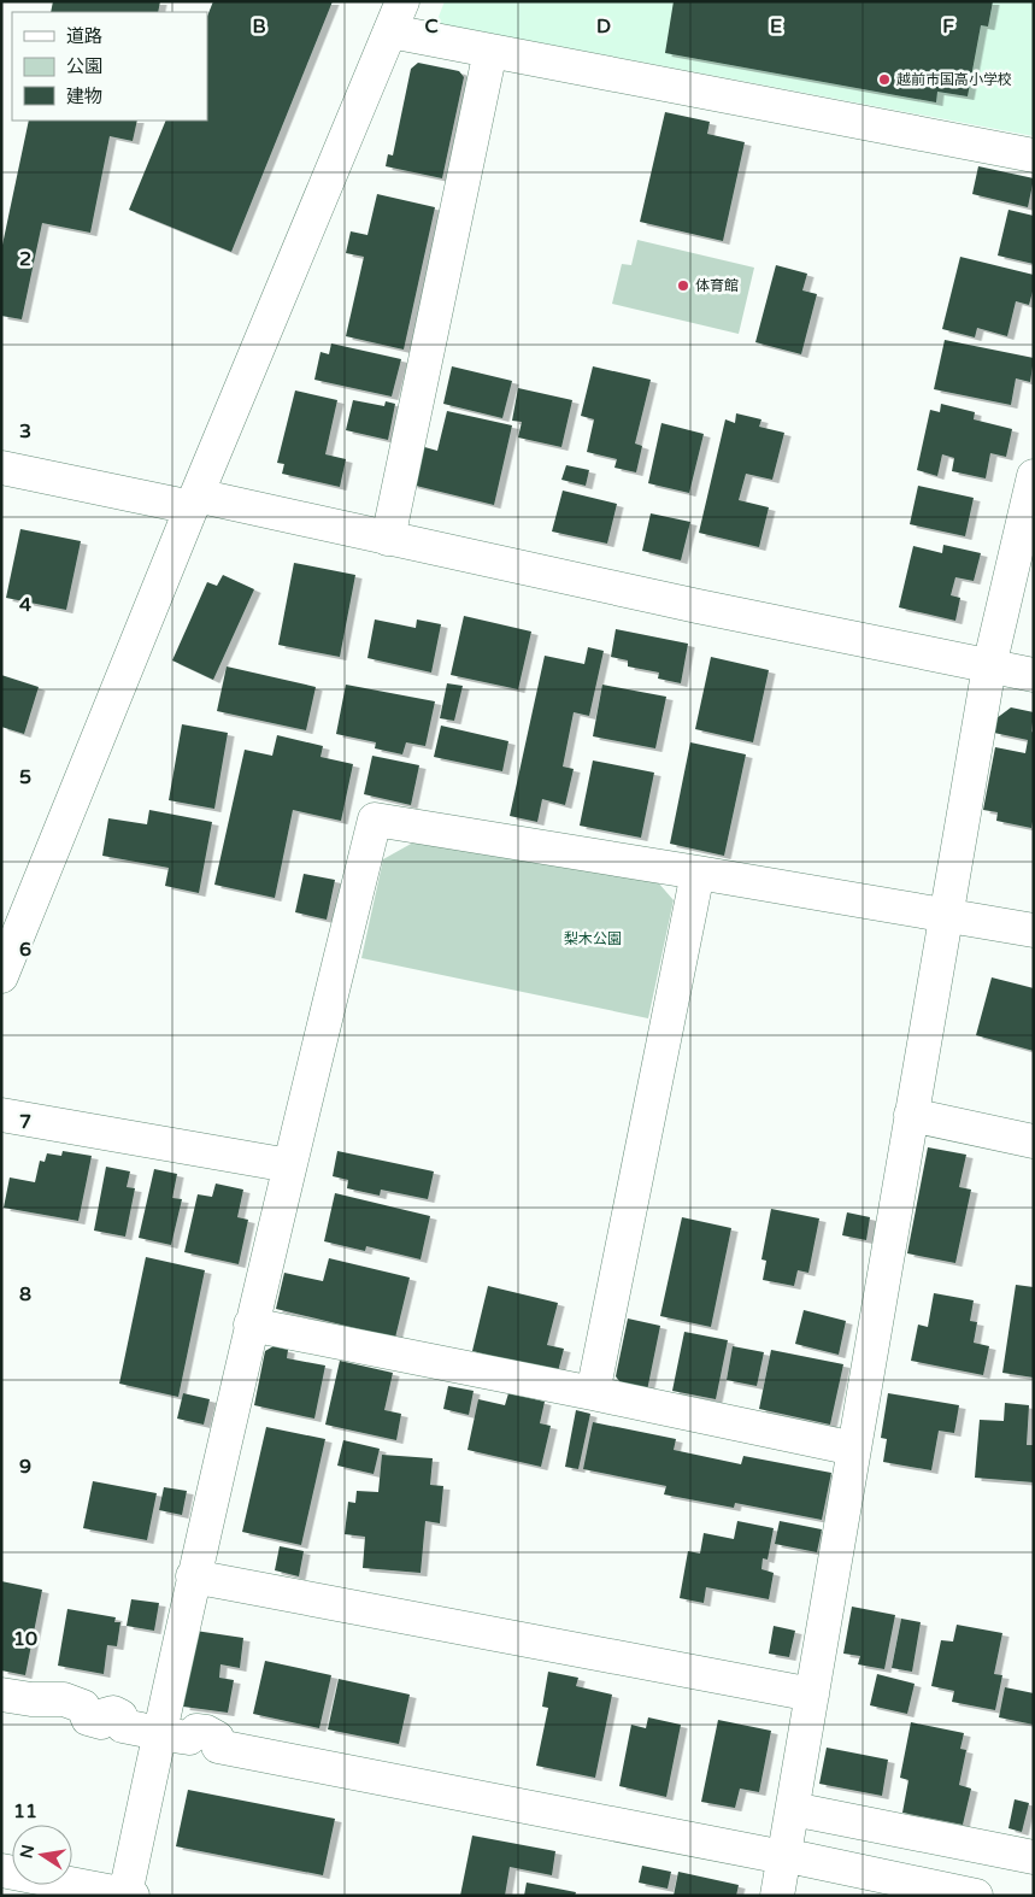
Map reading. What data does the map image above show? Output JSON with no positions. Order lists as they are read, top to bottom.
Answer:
{
  "parks": ["梨木公園"],
  "places": ["越前市国高小学校", "体育館"],
  "legend": ["道路", "公園", "建物"],
  "north": "left",
  "grid": {
    "columns": [
      "B",
      "C",
      "D",
      "E",
      "F"
    ],
    "rows": [
      "2",
      "3",
      "4",
      "5",
      "6",
      "7",
      "8",
      "9",
      "10",
      "11"
    ]
  }
}
